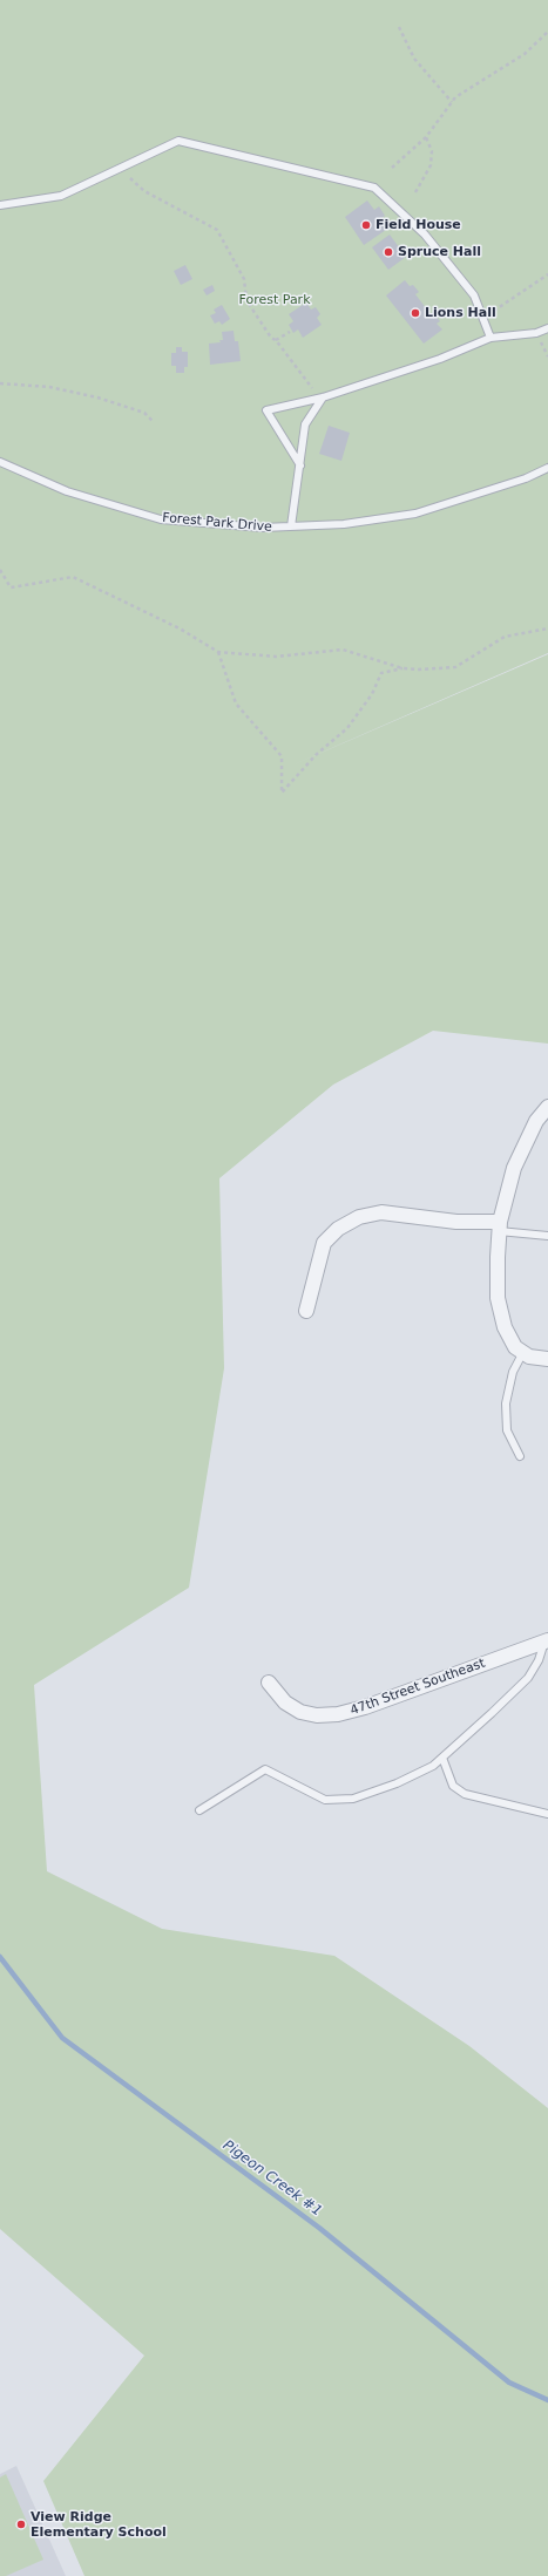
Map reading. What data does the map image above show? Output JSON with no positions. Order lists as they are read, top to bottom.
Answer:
{
  "streets": {
    "street": ["47th Street Southeast"],
    "lane": ["Forest Park Drive"]
  },
  "water": ["Pigeon Creek #1"],
  "parks": ["Forest Park"],
  "places": [
    "Field House",
    "Spruce Hall",
    "Lions Hall",
    "View Ridge Elementary School"
  ]
}
